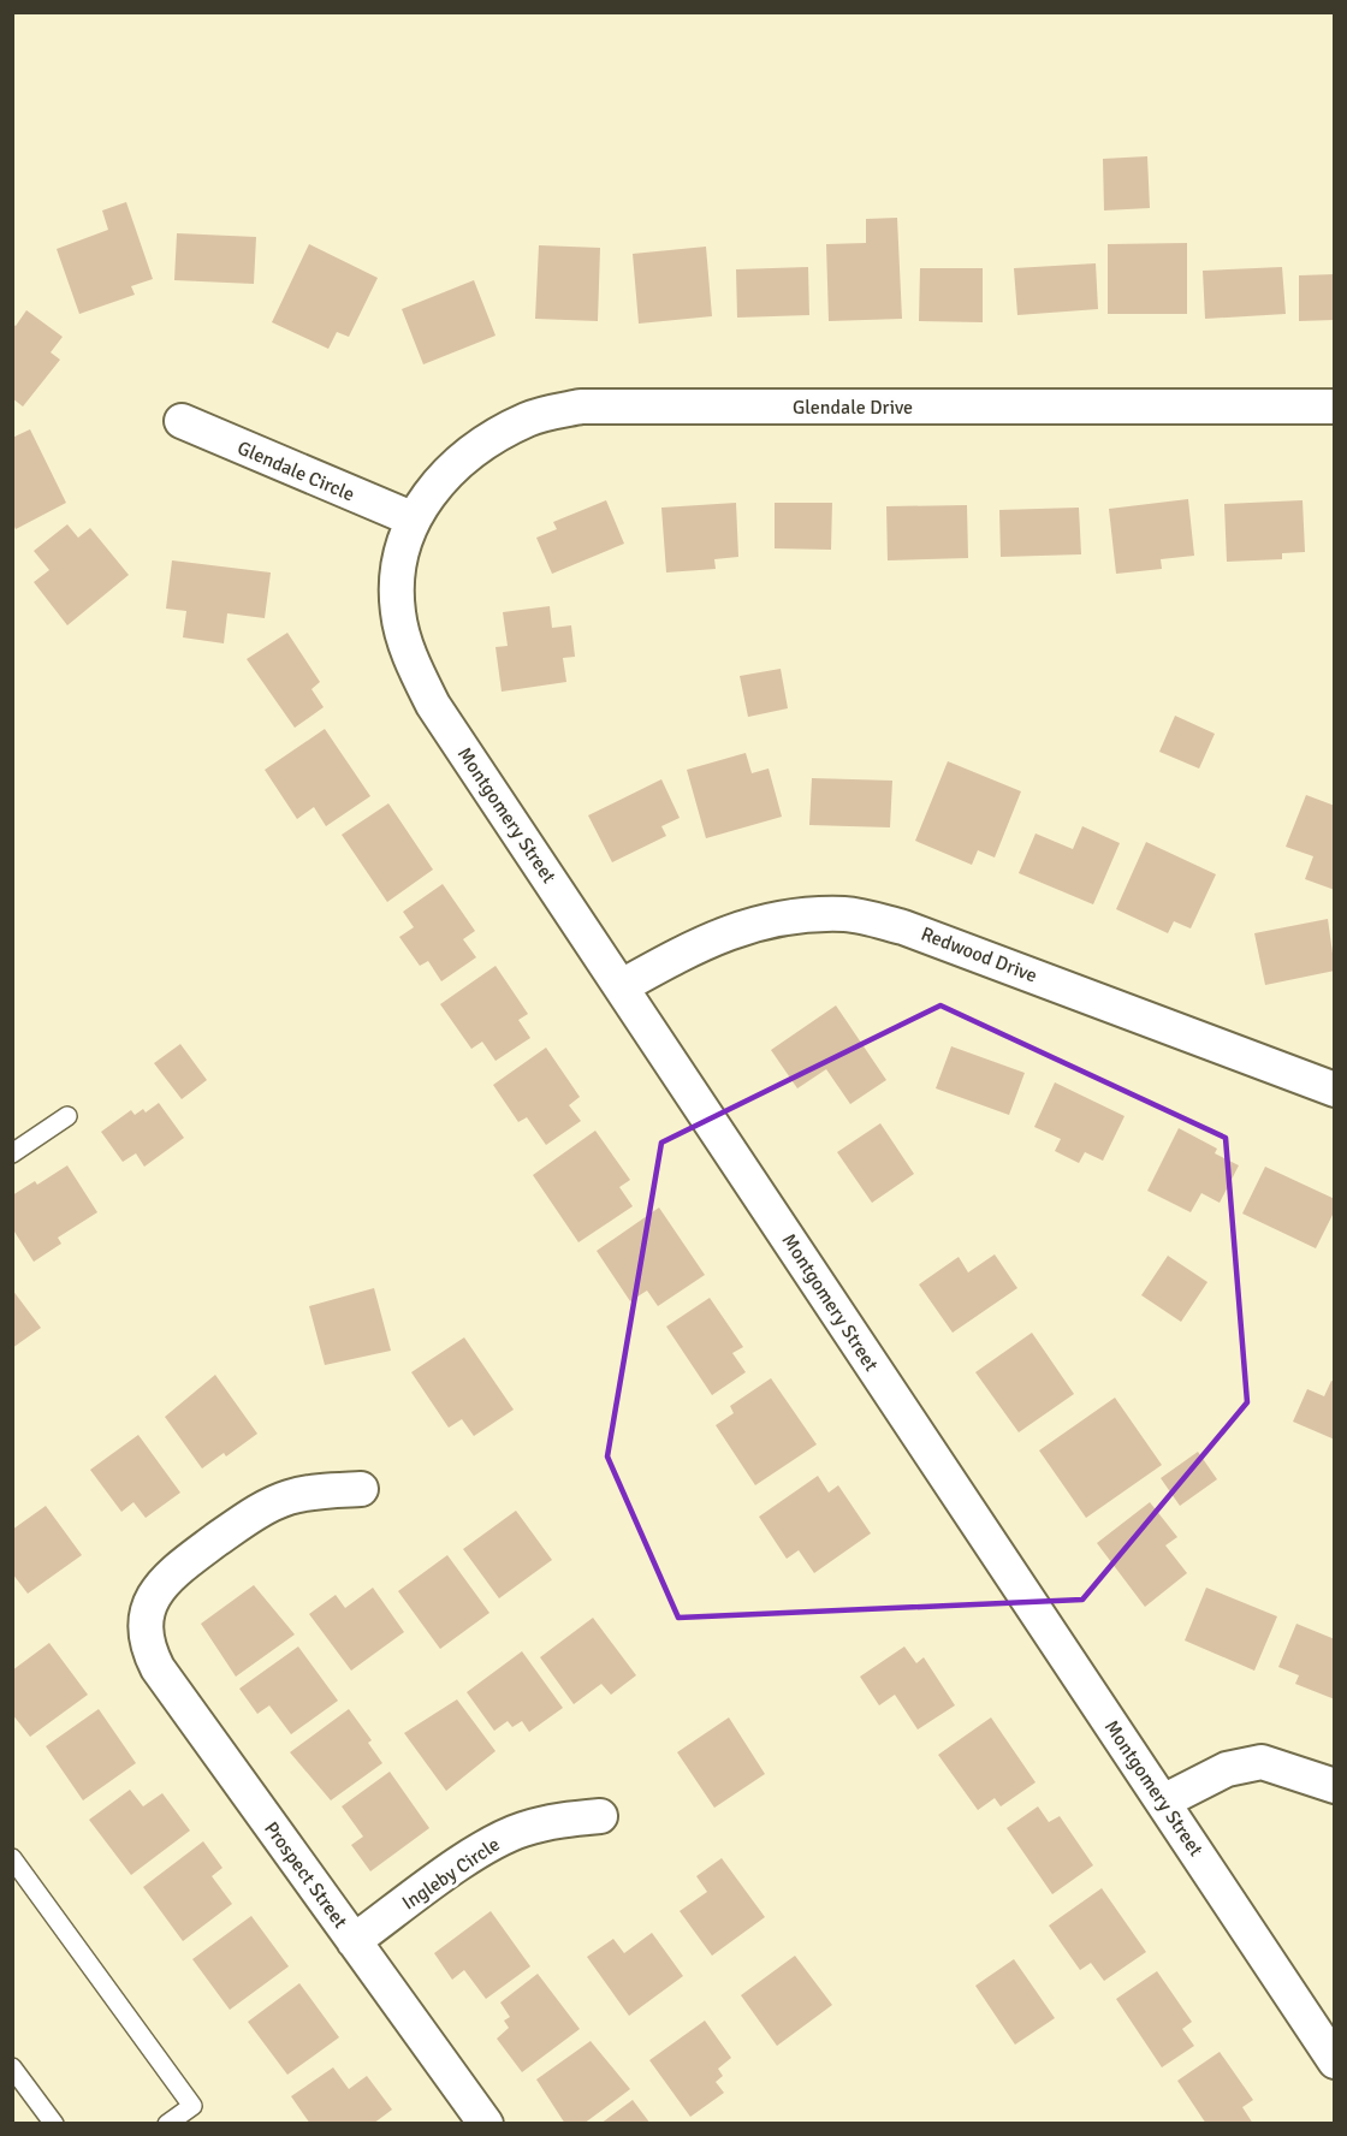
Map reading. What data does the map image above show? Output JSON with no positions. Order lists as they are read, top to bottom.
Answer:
{
  "streets": {
    "street": [
      "Glendale Drive",
      "Glendale Circle",
      "Montgomery Street",
      "Redwood Drive",
      "Ingleby Circle",
      "Prospect Street"
    ]
  },
  "crossings": [
    ["Glendale Drive", "Glendale Circle"],
    ["Glendale Drive", "Montgomery Street"],
    ["Glendale Circle", "Montgomery Street"],
    ["Montgomery Street", "Redwood Drive"],
    ["Ingleby Circle", "Prospect Street"]
  ]
}
